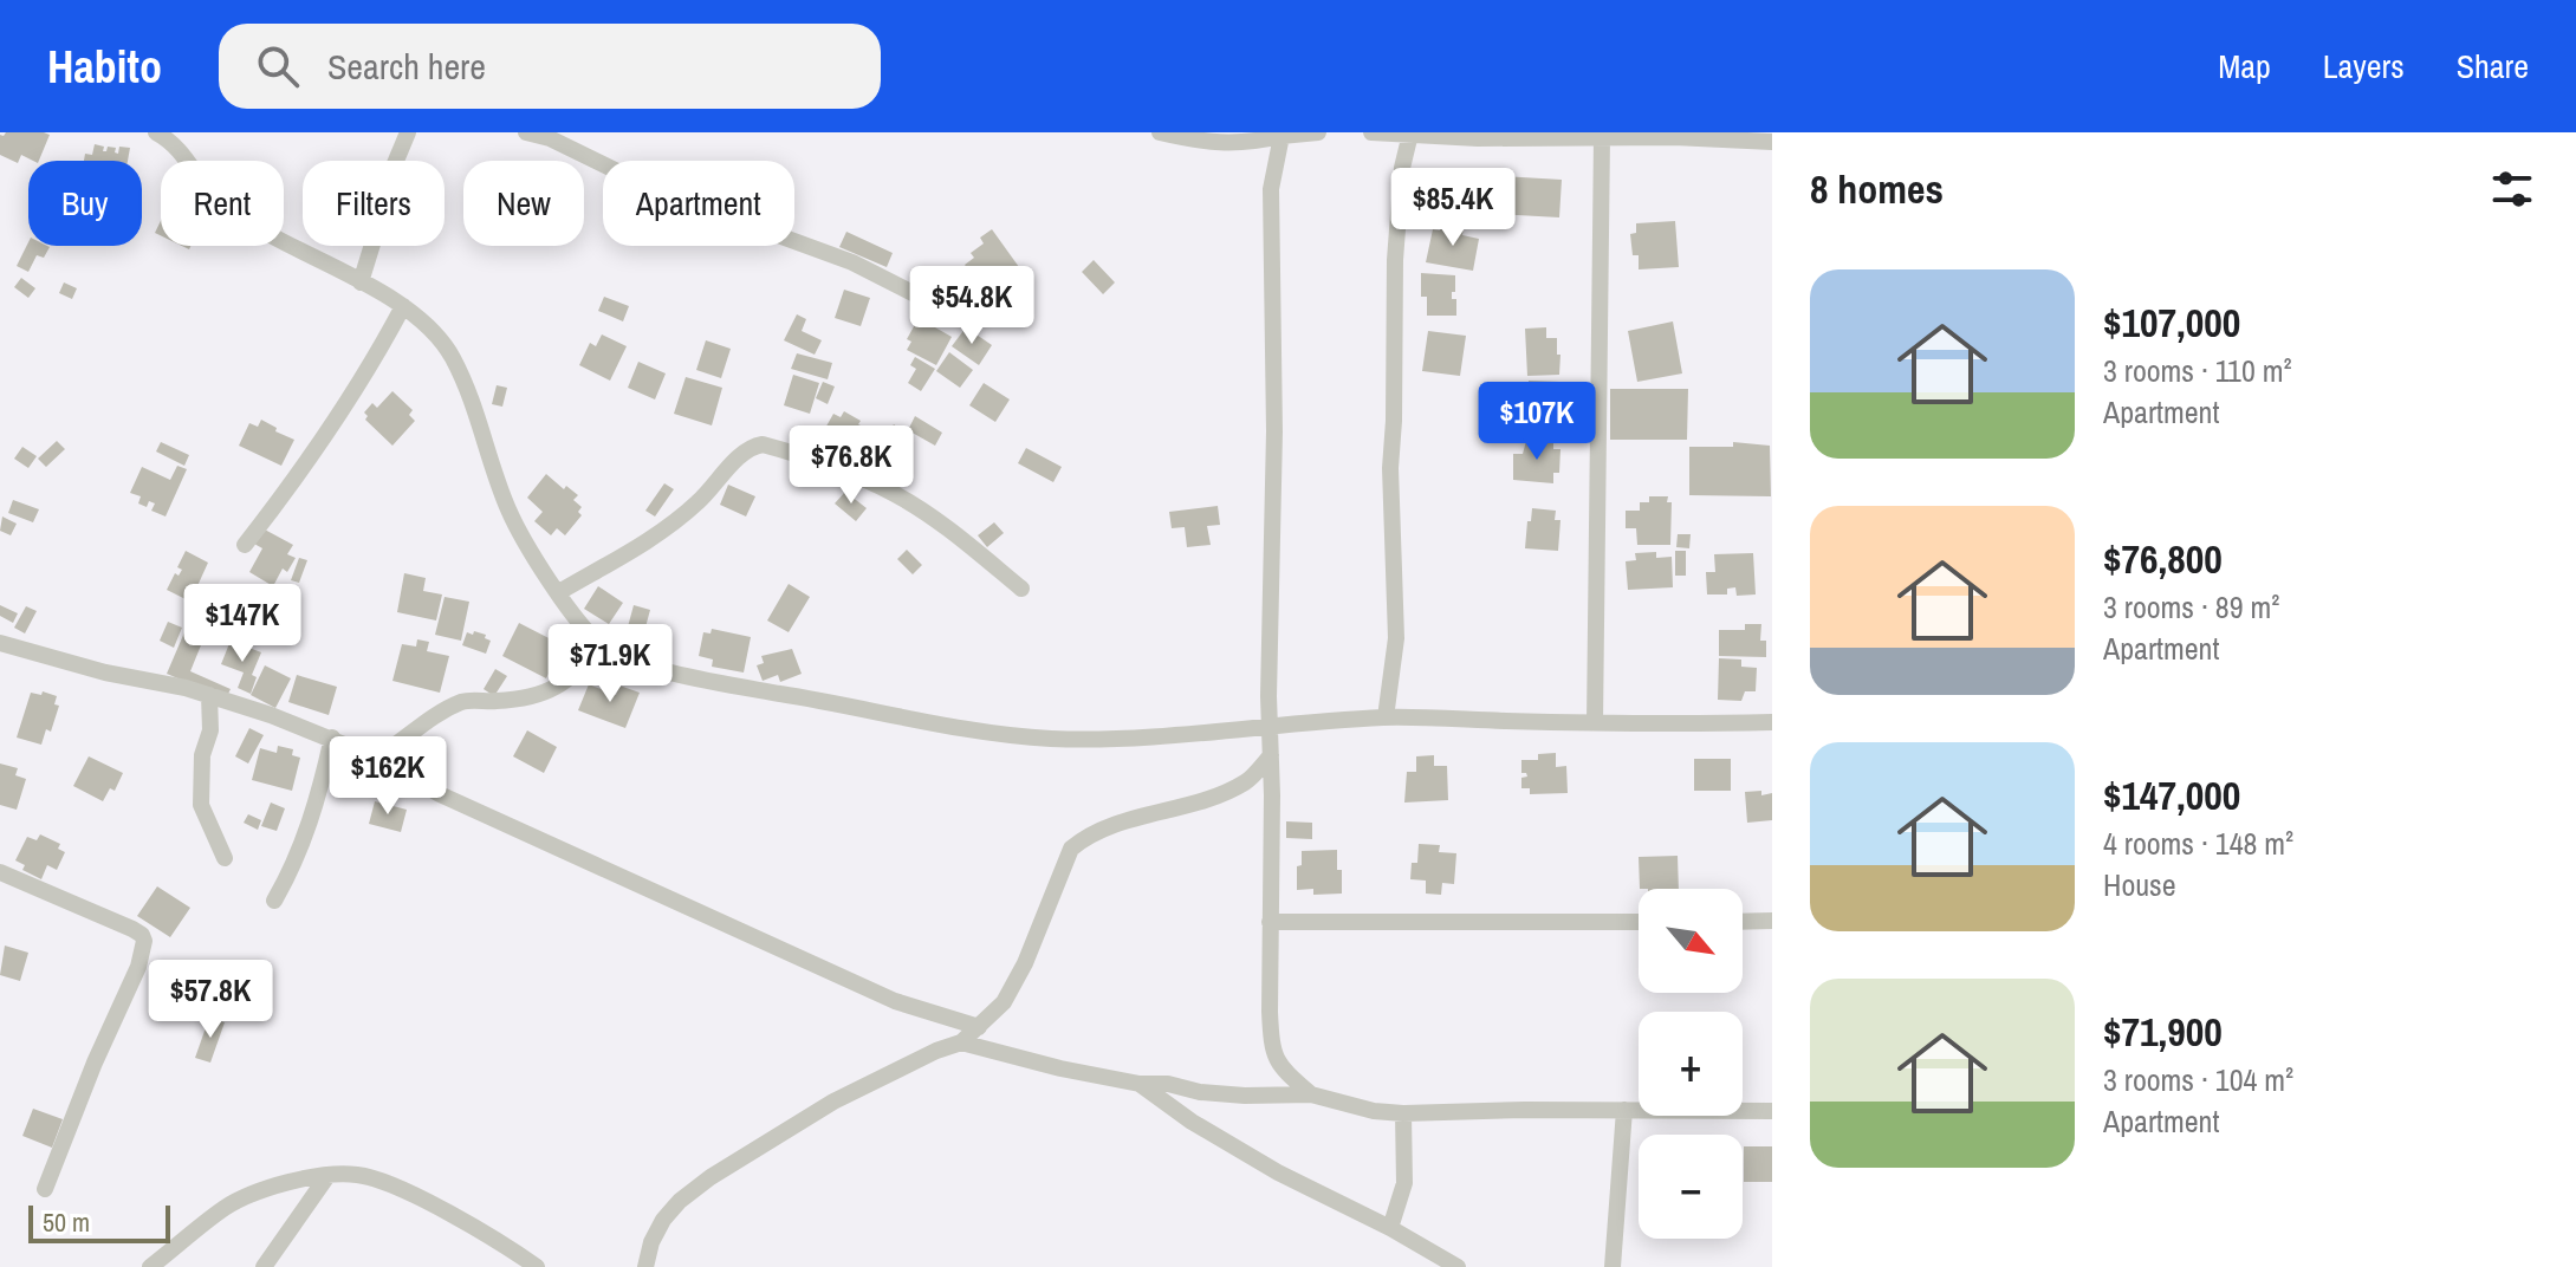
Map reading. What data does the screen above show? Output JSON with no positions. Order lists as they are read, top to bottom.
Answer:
{
  "scale_bar": "50 m",
  "north": "bottom right",
  "page": {
    "header": "Habito",
    "search": "Search here",
    "nav": ["Map", "Layers", "Share"],
    "heading": "8 homes",
    "chip": [
      "Buy",
      "Rent",
      "Filters",
      "New",
      "Apartment"
    ],
    "price": [
      "$85.4K",
      "$54.8K",
      "$107K",
      "$76.8K",
      "$147K",
      "$71.9K",
      "$162K",
      "$57.8K"
    ],
    "list": [
      {
        "name": "$107,000",
        "note": "3 rooms · 110 m² · Apartment"
      },
      {
        "name": "$76,800",
        "note": "3 rooms · 89 m² · Apartment"
      },
      {
        "name": "$147,000",
        "note": "4 rooms · 148 m² · House"
      },
      {
        "name": "$71,900",
        "note": "3 rooms · 104 m² · Apartment"
      }
    ],
    "map_buttons": ["+", "−"],
    "scale": "50 m"
  }
}
